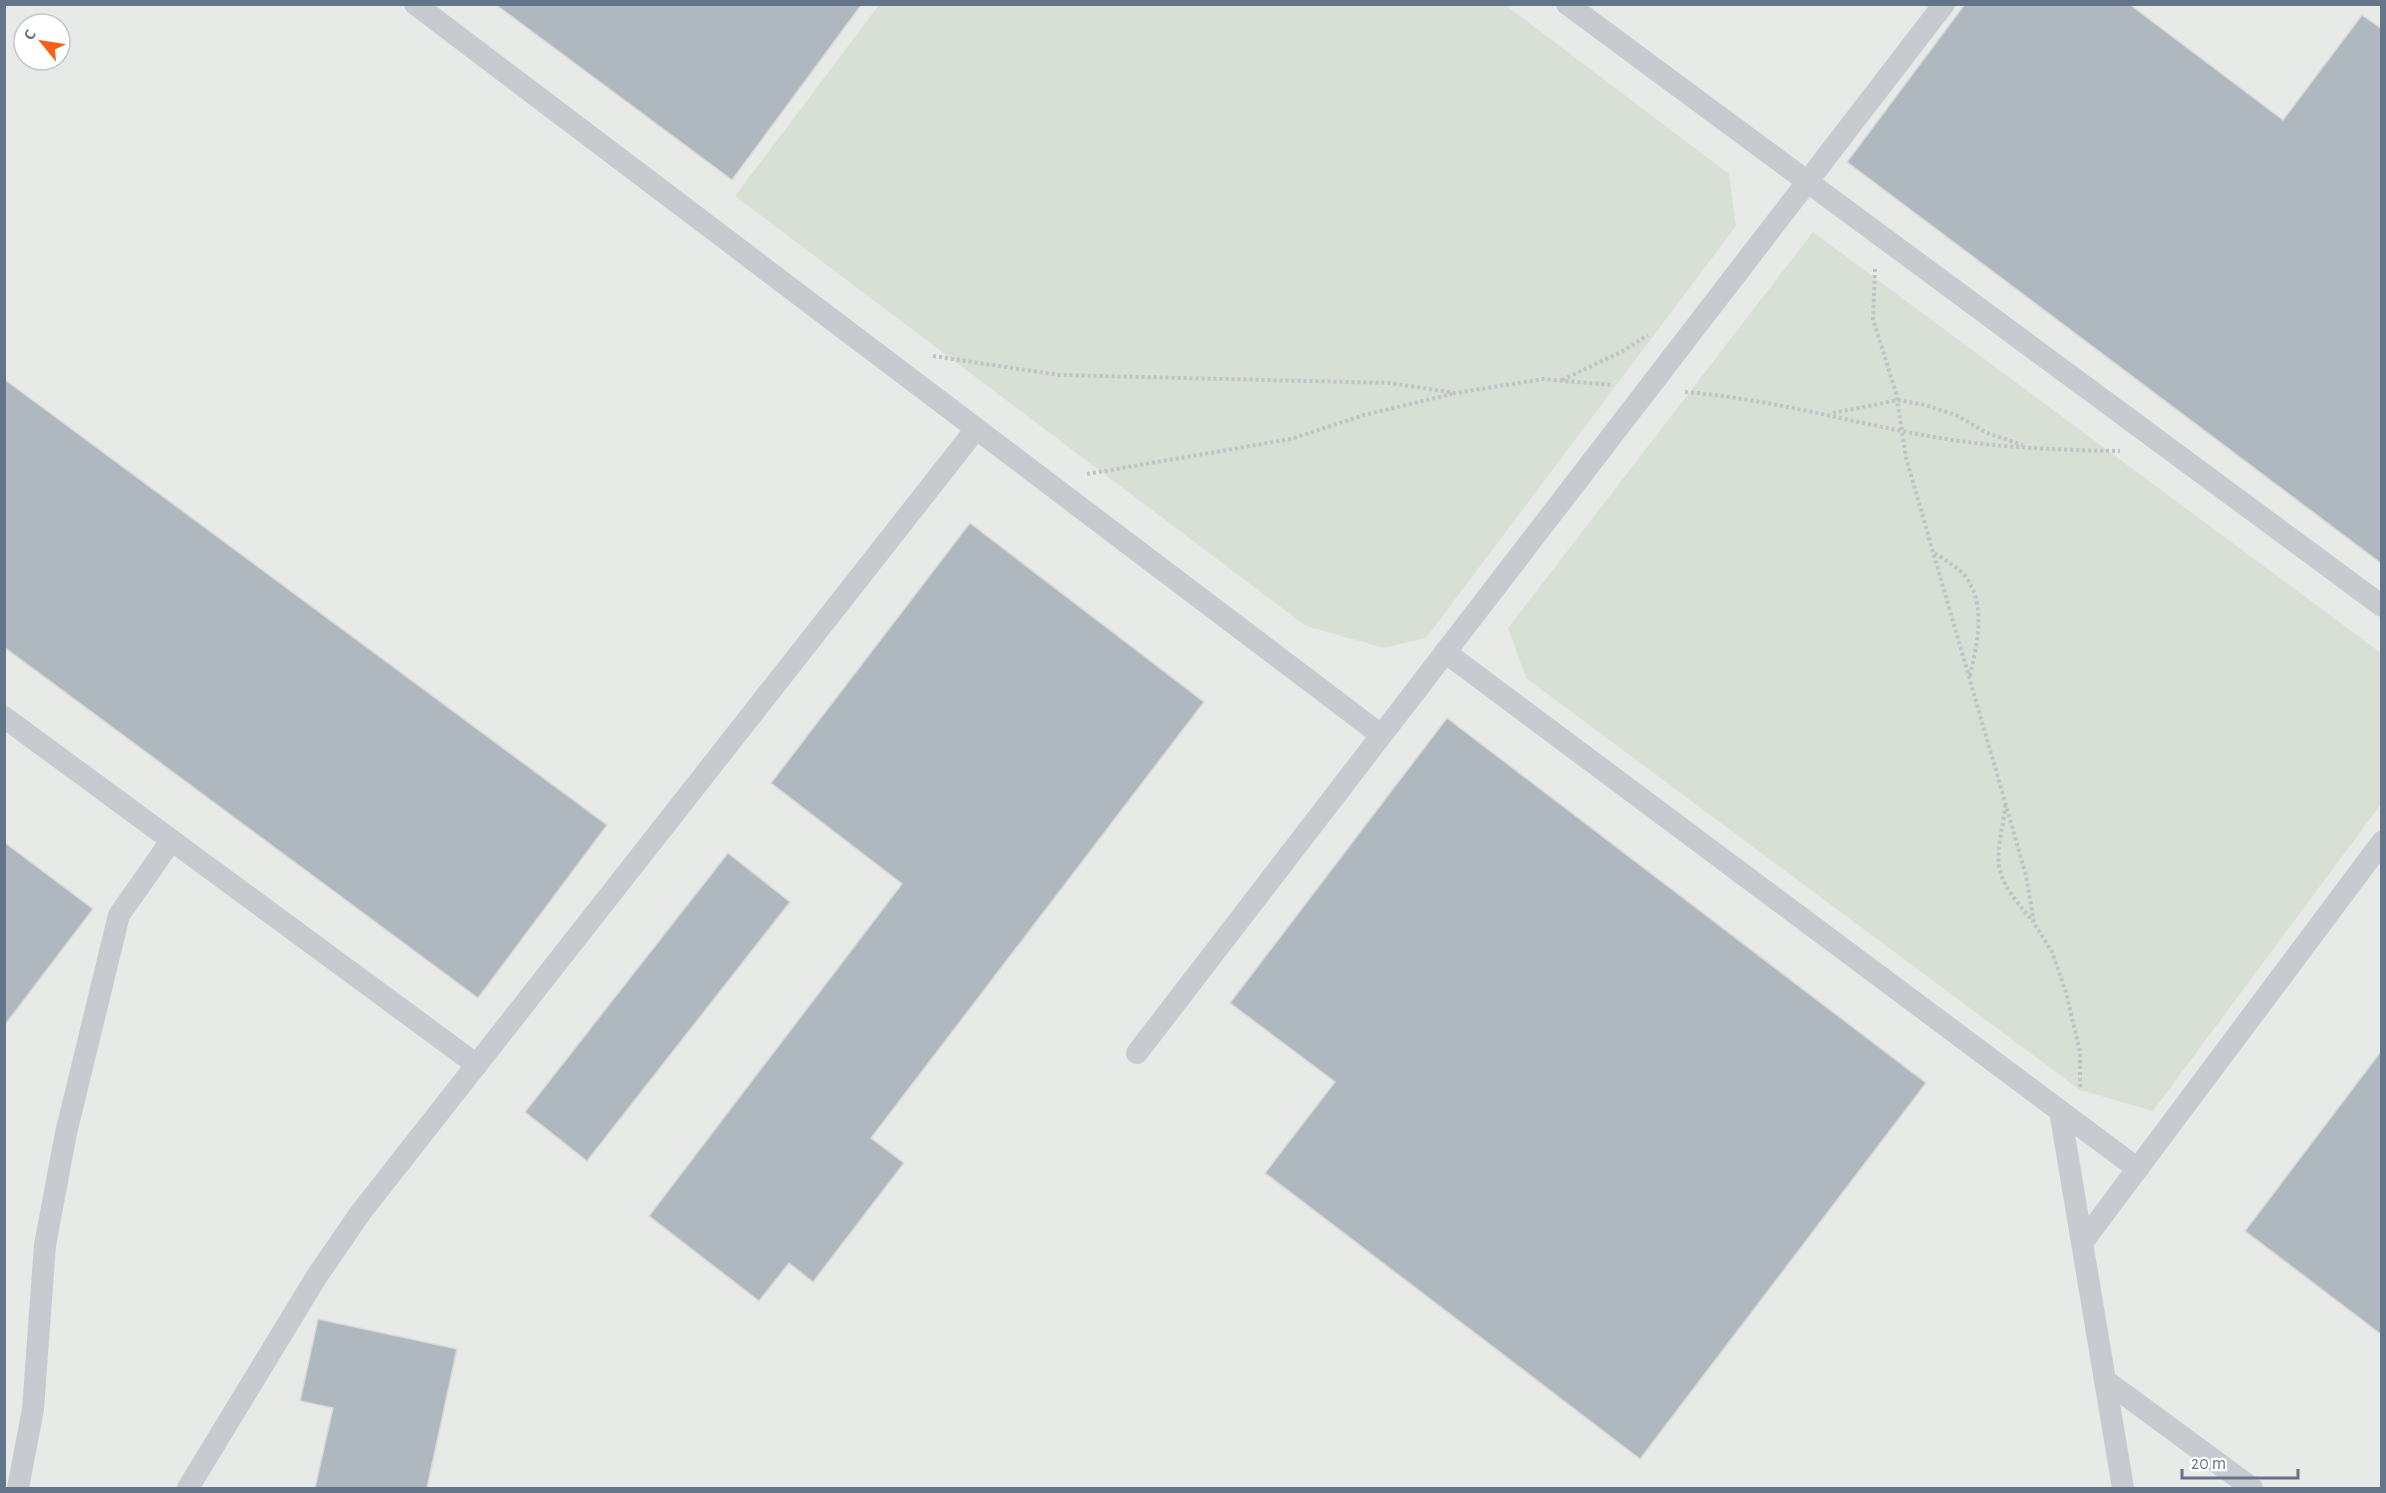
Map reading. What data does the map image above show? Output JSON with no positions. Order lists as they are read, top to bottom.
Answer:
{
  "scale_bar": "20 m",
  "north": "top left"
}
